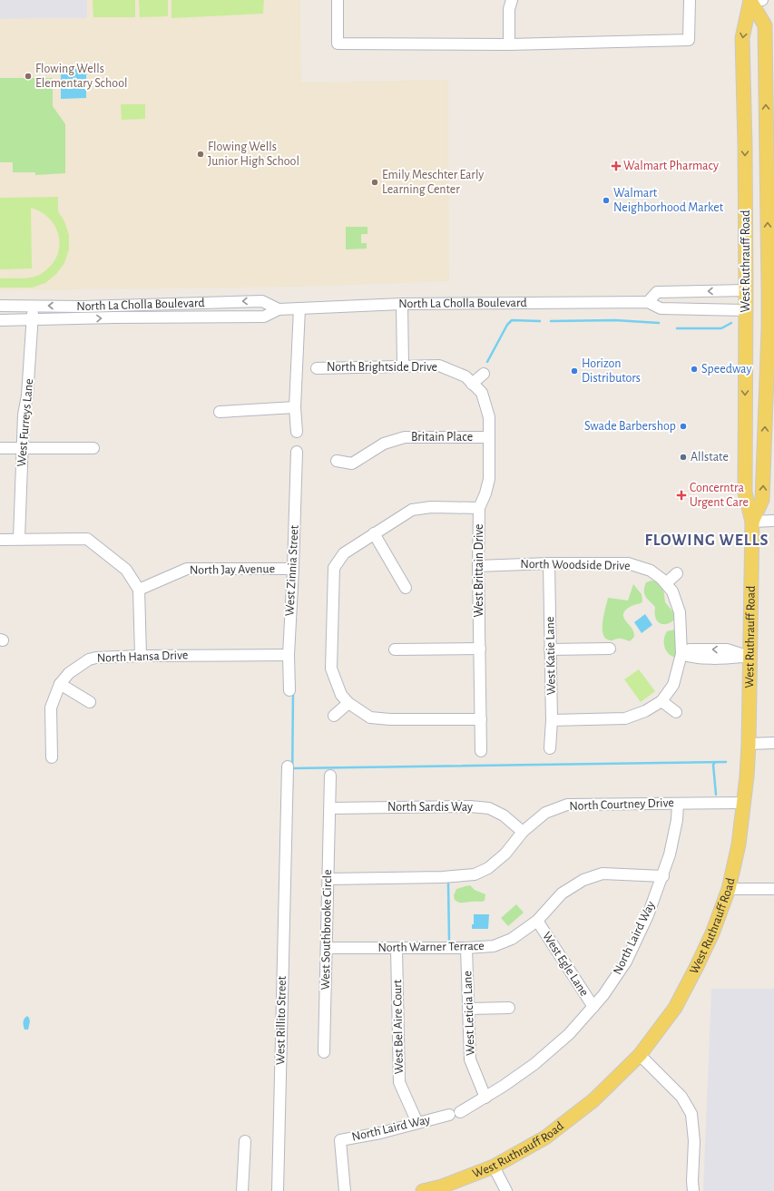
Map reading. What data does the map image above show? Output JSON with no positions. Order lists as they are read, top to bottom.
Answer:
{
  "streets": {
    "main road": ["West Ruthrauff Road", "North La Cholla Boulevard"],
    "street": [
      "North Brightside Drive",
      "West Furreys Lane",
      "Britain Place",
      "North Woodside Drive",
      "North Jay Avenue",
      "West Zinnia Street",
      "West Brittain Drive",
      "West Katie Lane",
      "North Hansa Drive",
      "North Courtney Drive",
      "North Sardis Way",
      "West Southbrooke Circle",
      "North Laird Way",
      "North Warner Terrace",
      "West Egle Lane",
      "West Leticia Lane",
      "West Rillito Street",
      "West Bel Aire Court"
    ]
  },
  "crossings": [
    ["West Ruthrauff Road", "North La Cholla Boulevard"],
    ["West Ruthrauff Road", "North Courtney Drive"],
    ["North La Cholla Boulevard", "West Furreys Lane"],
    ["North Brightside Drive", "West Brittain Drive"],
    ["Britain Place", "West Brittain Drive"],
    ["North Woodside Drive", "West Brittain Drive"],
    ["North Woodside Drive", "West Katie Lane"],
    ["North Jay Avenue", "West Zinnia Street"],
    ["West Zinnia Street", "North Hansa Drive"],
    ["North Courtney Drive", "North Sardis Way"],
    ["North Courtney Drive", "West Southbrooke Circle"],
    ["North Courtney Drive", "North Laird Way"],
    ["North Sardis Way", "West Southbrooke Circle"],
    ["West Southbrooke Circle", "North Warner Terrace"],
    ["North Laird Way", "North Warner Terrace"],
    ["North Laird Way", "West Egle Lane"],
    ["North Laird Way", "West Leticia Lane"],
    ["North Laird Way", "West Bel Aire Court"],
    ["North Warner Terrace", "West Egle Lane"],
    ["North Warner Terrace", "West Leticia Lane"],
    ["North Warner Terrace", "West Bel Aire Court"]
  ],
  "districts": ["FLOWING WELLS"],
  "places": {
    "other": [
      "Flowing Wells Elementary School",
      "Flowing Wells Junior High School",
      "Emily Meschter Early Learning Center",
      "Walmart Neighborhood Market",
      "Speedway",
      "Horizon Distributors",
      "Swade Barbershop",
      "Allstate"
    ],
    "health": ["Walmart Pharmacy", "Concerntra Urgent Care"]
  }
}
